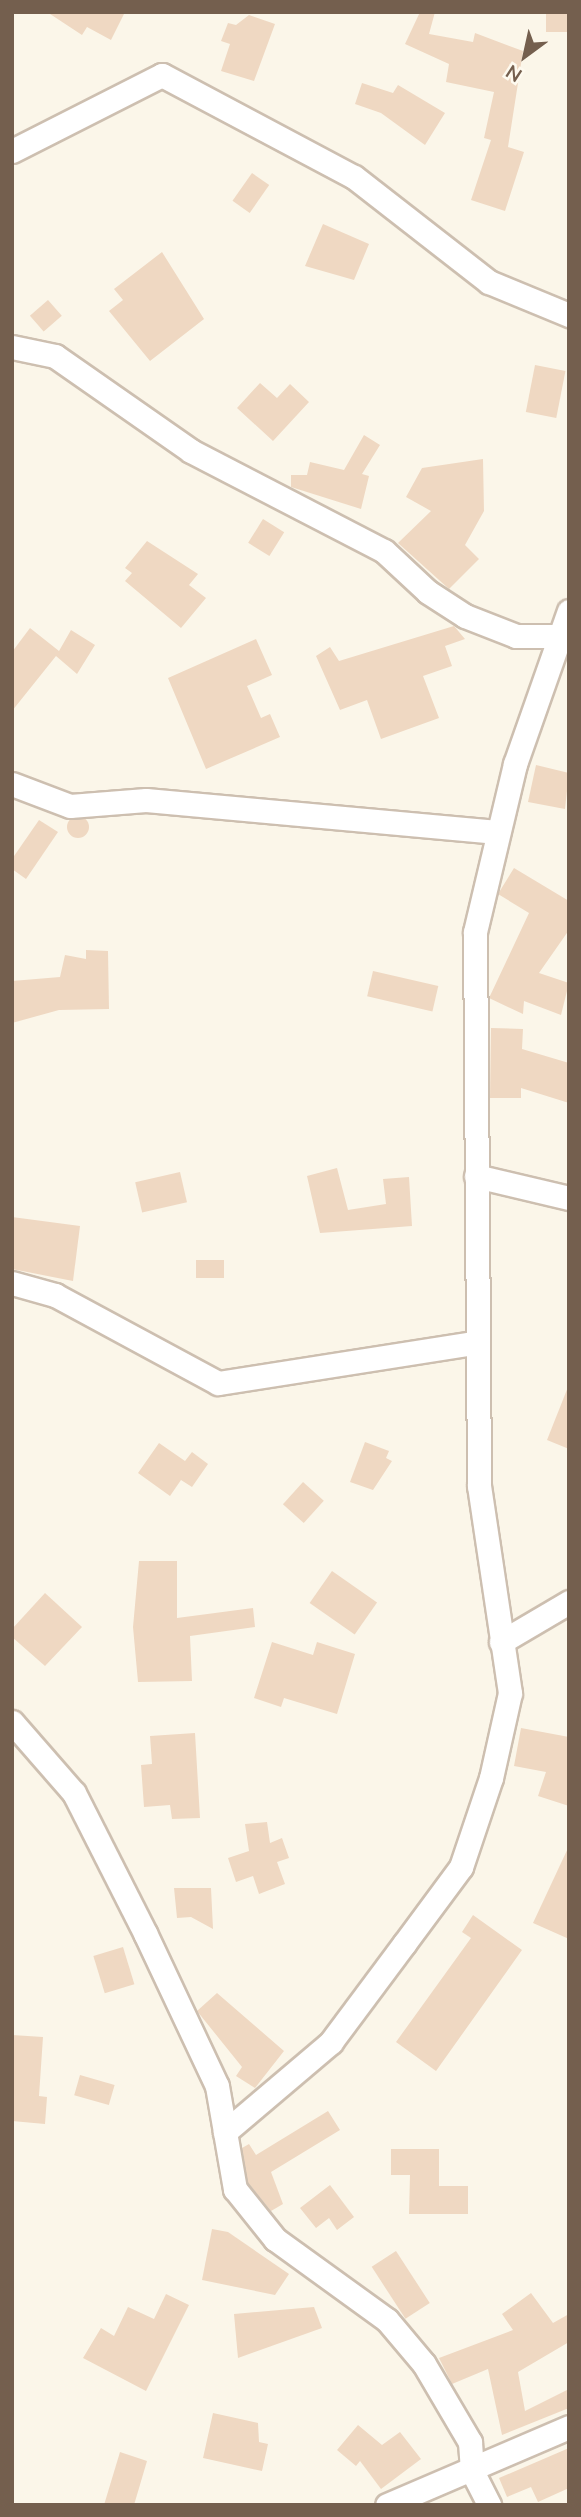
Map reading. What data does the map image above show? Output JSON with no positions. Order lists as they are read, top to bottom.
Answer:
{
  "north": "bottom left"
}
